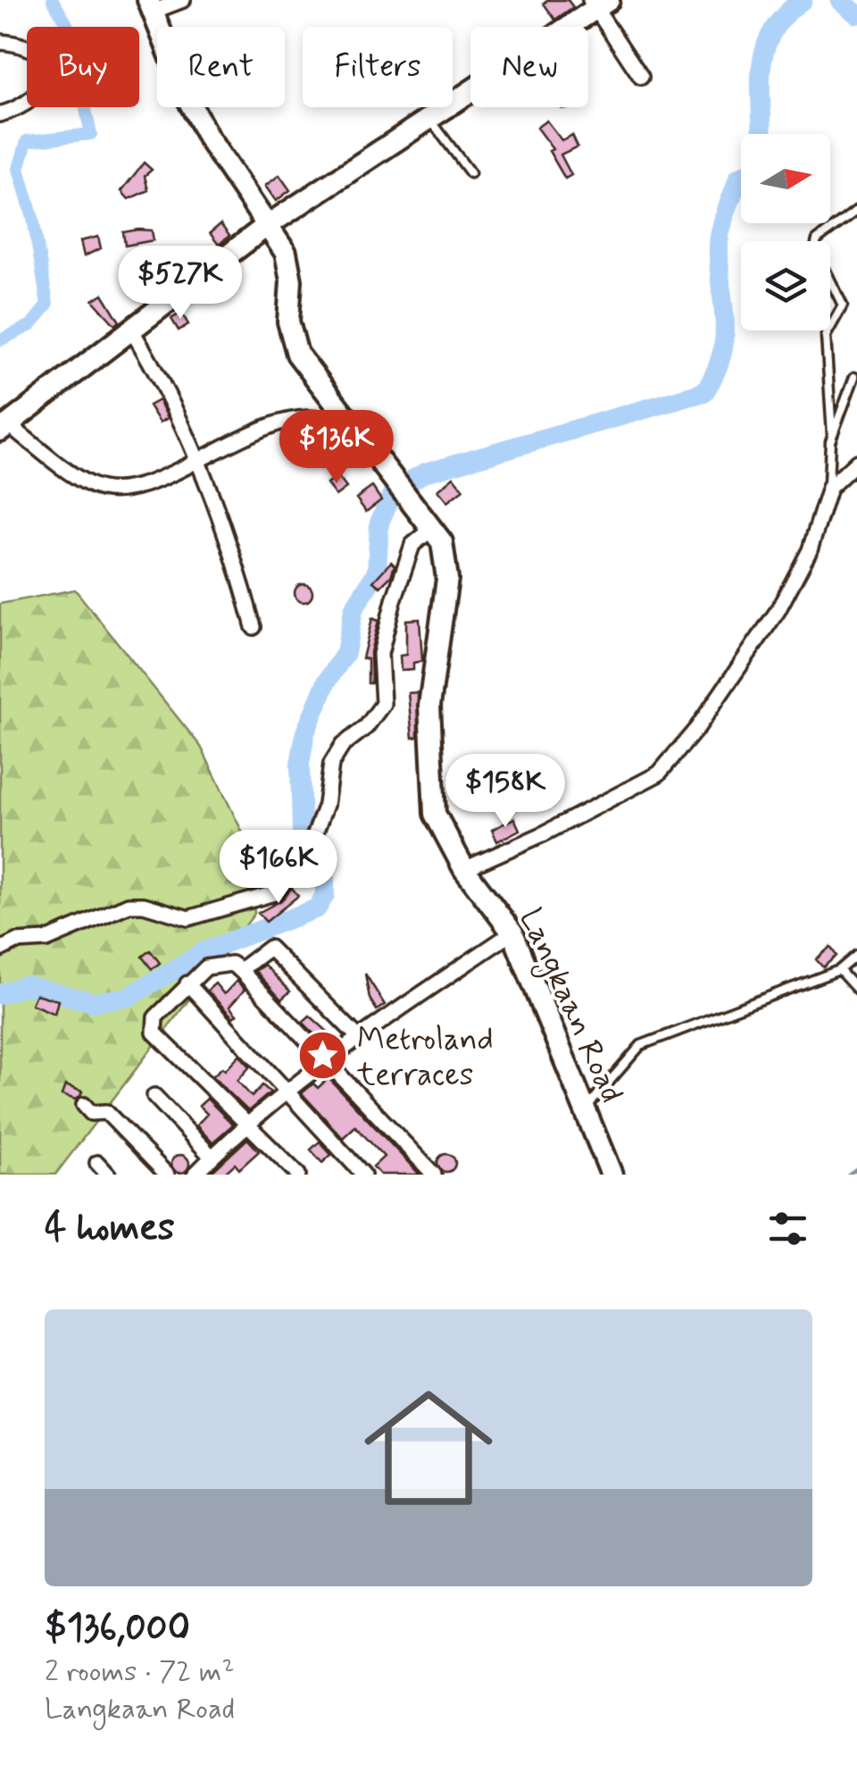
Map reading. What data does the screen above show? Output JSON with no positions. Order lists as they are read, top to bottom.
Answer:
{
  "streets": {
    "street": ["Langkaan Road"]
  },
  "places": {
    "place": ["Metroland terraces"]
  },
  "north": "right",
  "page": {
    "chip": [
      "Buy",
      "Rent",
      "Filters",
      "New"
    ],
    "price": [
      "$527K",
      "$136K",
      "$158K",
      "$166K"
    ],
    "heading": "4 homes",
    "list": [
      {
        "name": "$136,000",
        "note": "2 rooms · 72 m² · Langkaan Road"
      }
    ]
  }
}
